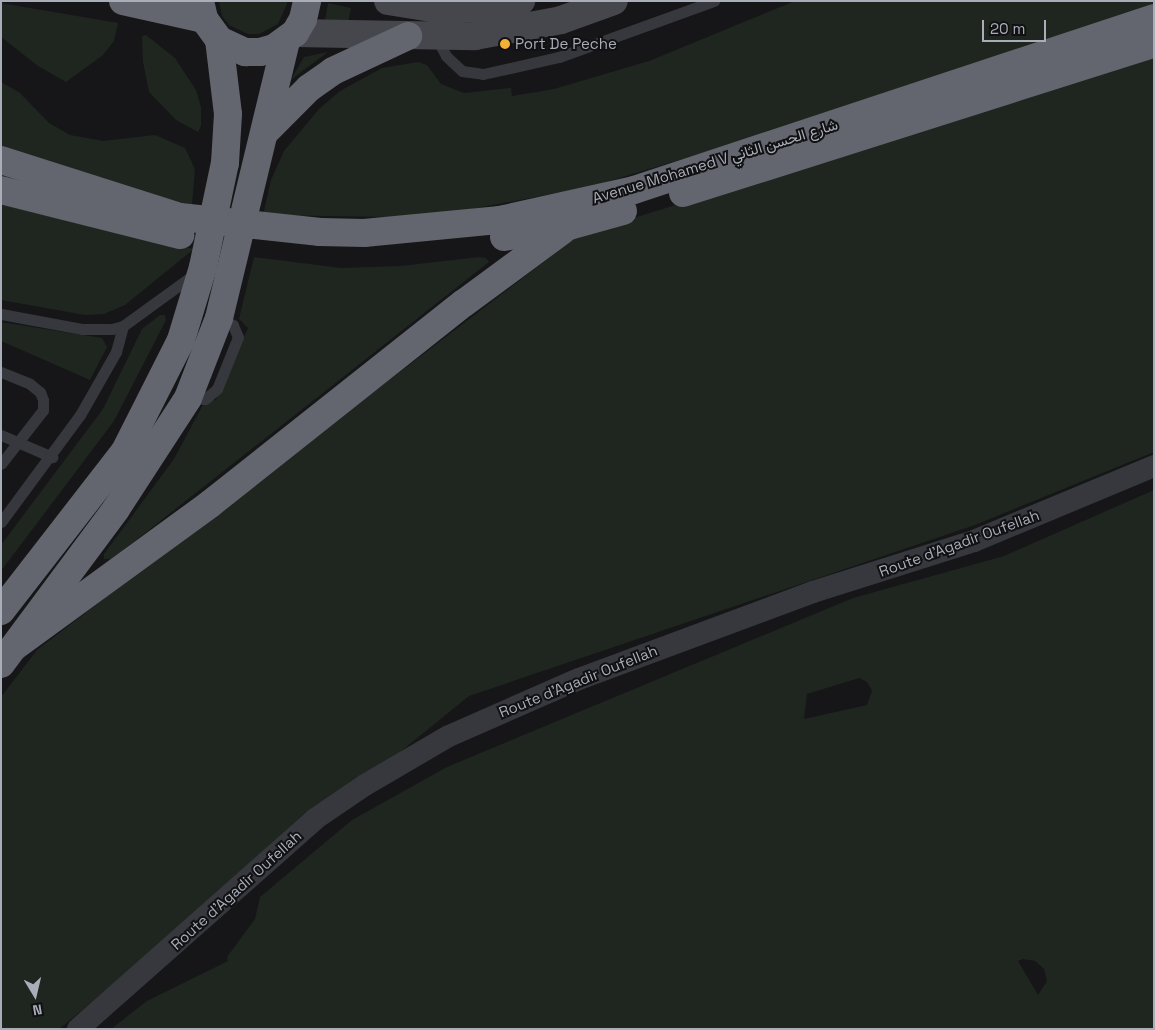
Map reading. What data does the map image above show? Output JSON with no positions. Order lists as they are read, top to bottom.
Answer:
{
  "streets": {
    "highway": ["Avenue Mohamed V شارع الحسن الثاني"],
    "street": ["Route d'Agadir Oufellah"]
  },
  "places": ["Port De Peche"],
  "scale_bar": "20 m",
  "north": "bottom"
}
